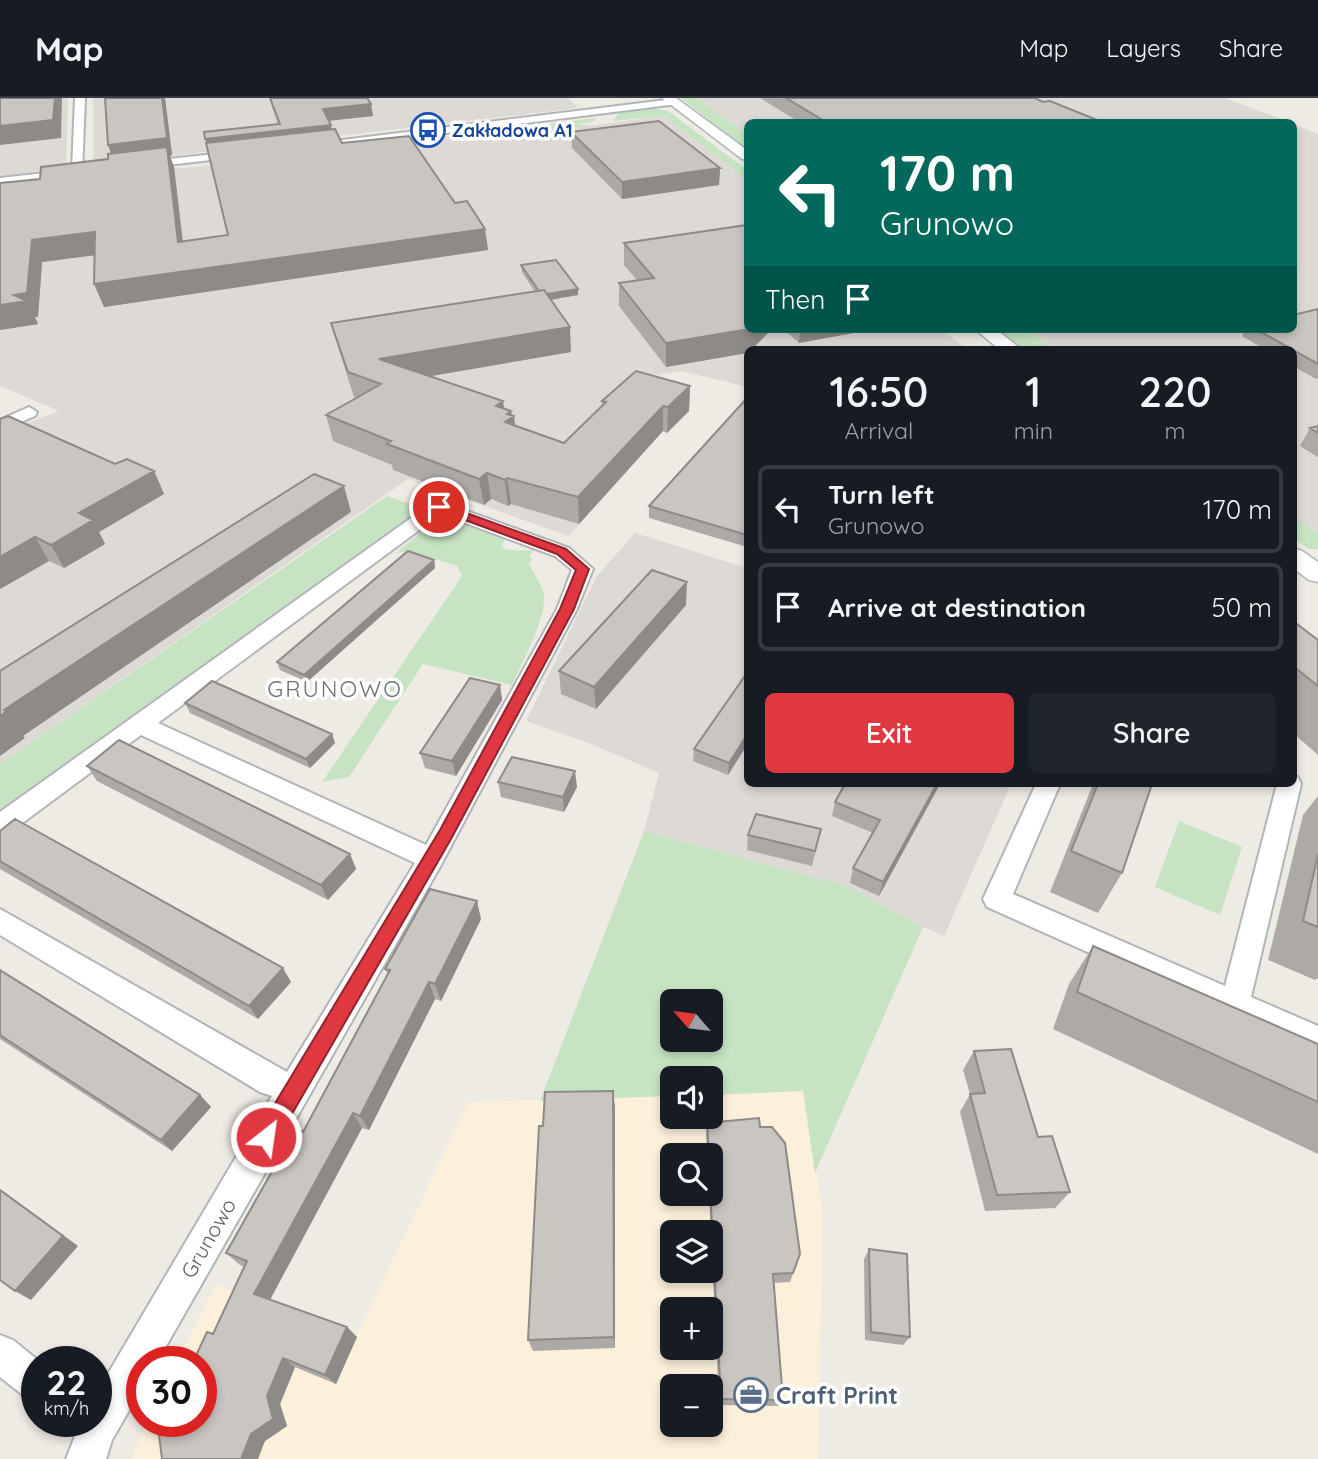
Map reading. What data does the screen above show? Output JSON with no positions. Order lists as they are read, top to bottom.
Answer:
{
  "streets": {
    "street": ["Grunowo"]
  },
  "districts": ["GRUNOWO"],
  "places": {
    "bus stop": ["Zakładowa A1"],
    "office": ["Craft Print"]
  },
  "north": "top left",
  "page": {
    "header": "Map",
    "nav": ["Map", "Layers", "Share"],
    "turn": ["170 m", "Grunowo"],
    "then": "Then",
    "eta": [
      "16:50",
      "Arrival",
      "1",
      "min",
      "220",
      "m"
    ],
    "list": [
      {
        "name": "Turn left",
        "note": "Grunowo",
        "value": "170 m"
      },
      {
        "name": "Arrive at destination",
        "value": "50 m"
      }
    ],
    "buttons": ["Exit", "Share"],
    "map_buttons": ["+", "−"],
    "speed": "22 km/h",
    "limit": "30"
  }
}
